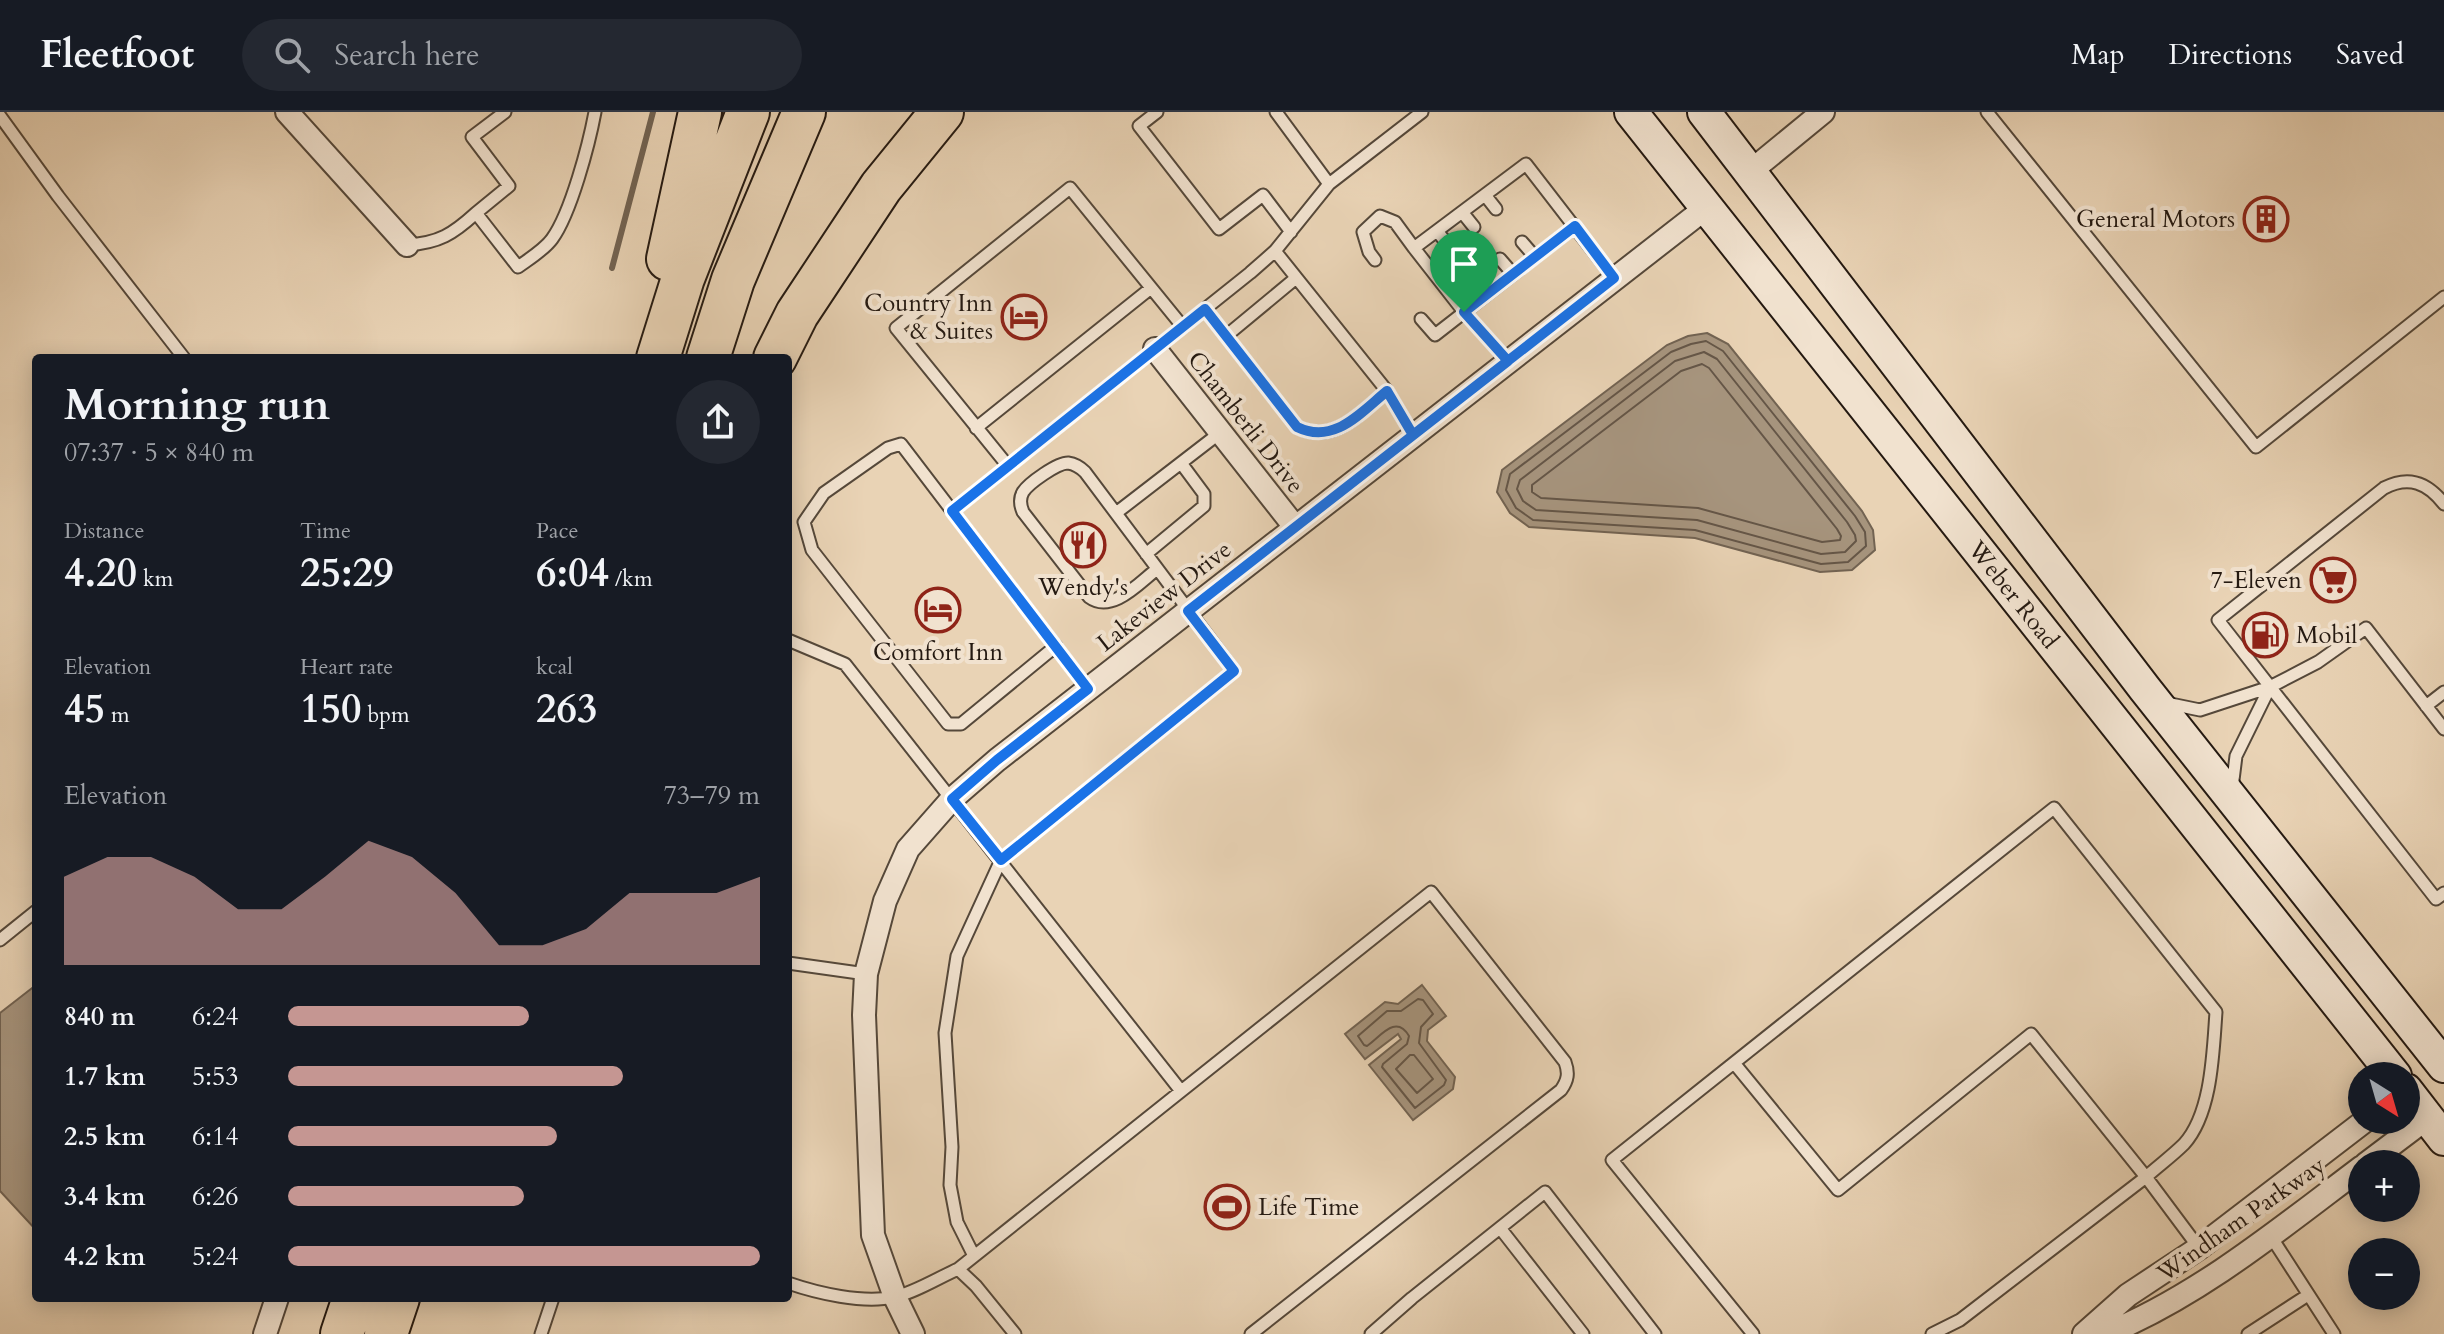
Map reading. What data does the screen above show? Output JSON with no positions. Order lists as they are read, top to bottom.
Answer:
{
  "streets": {
    "main road": ["Weber Road"],
    "street": ["Chamberli Drive", "Lakeview Drive", "Windham Parkway"]
  },
  "crossings": [
    ["Chamberli Drive", "Lakeview Drive"],
    ["Weber Road", "Lakeview Drive"]
  ],
  "places": {
    "building": ["General Motors"],
    "hotel": ["Country Inn & Suites", "Comfort Inn"],
    "restaurant": ["Wendy's"],
    "supermarket": ["7-Eleven"],
    "fuel station": ["Mobil"],
    "sports": ["Life Time"]
  },
  "north": "bottom right",
  "page": {
    "header": "Fleetfoot",
    "search": "Search here",
    "nav": ["Map", "Directions", "Saved"],
    "heading": ["Morning run", "07:37 · 5 × 840 m"],
    "stats": [
      ["Distance", "4.20 km"],
      ["Time", "25:29"],
      ["Pace", "6:04 /km"],
      ["Elevation", "45 m"],
      ["Heart rate", "150 bpm"],
      ["kcal", "263"]
    ],
    "chart": ["Elevation", "73–79 m"],
    "list": [
      {
        "name": "840 m",
        "note": "6:24"
      },
      {
        "name": "1.7 km",
        "note": "5:53"
      },
      {
        "name": "2.5 km",
        "note": "6:14"
      },
      {
        "name": "3.4 km",
        "note": "6:26"
      },
      {
        "name": "4.2 km",
        "note": "5:24"
      }
    ],
    "map_buttons": ["+", "−"]
  }
}
